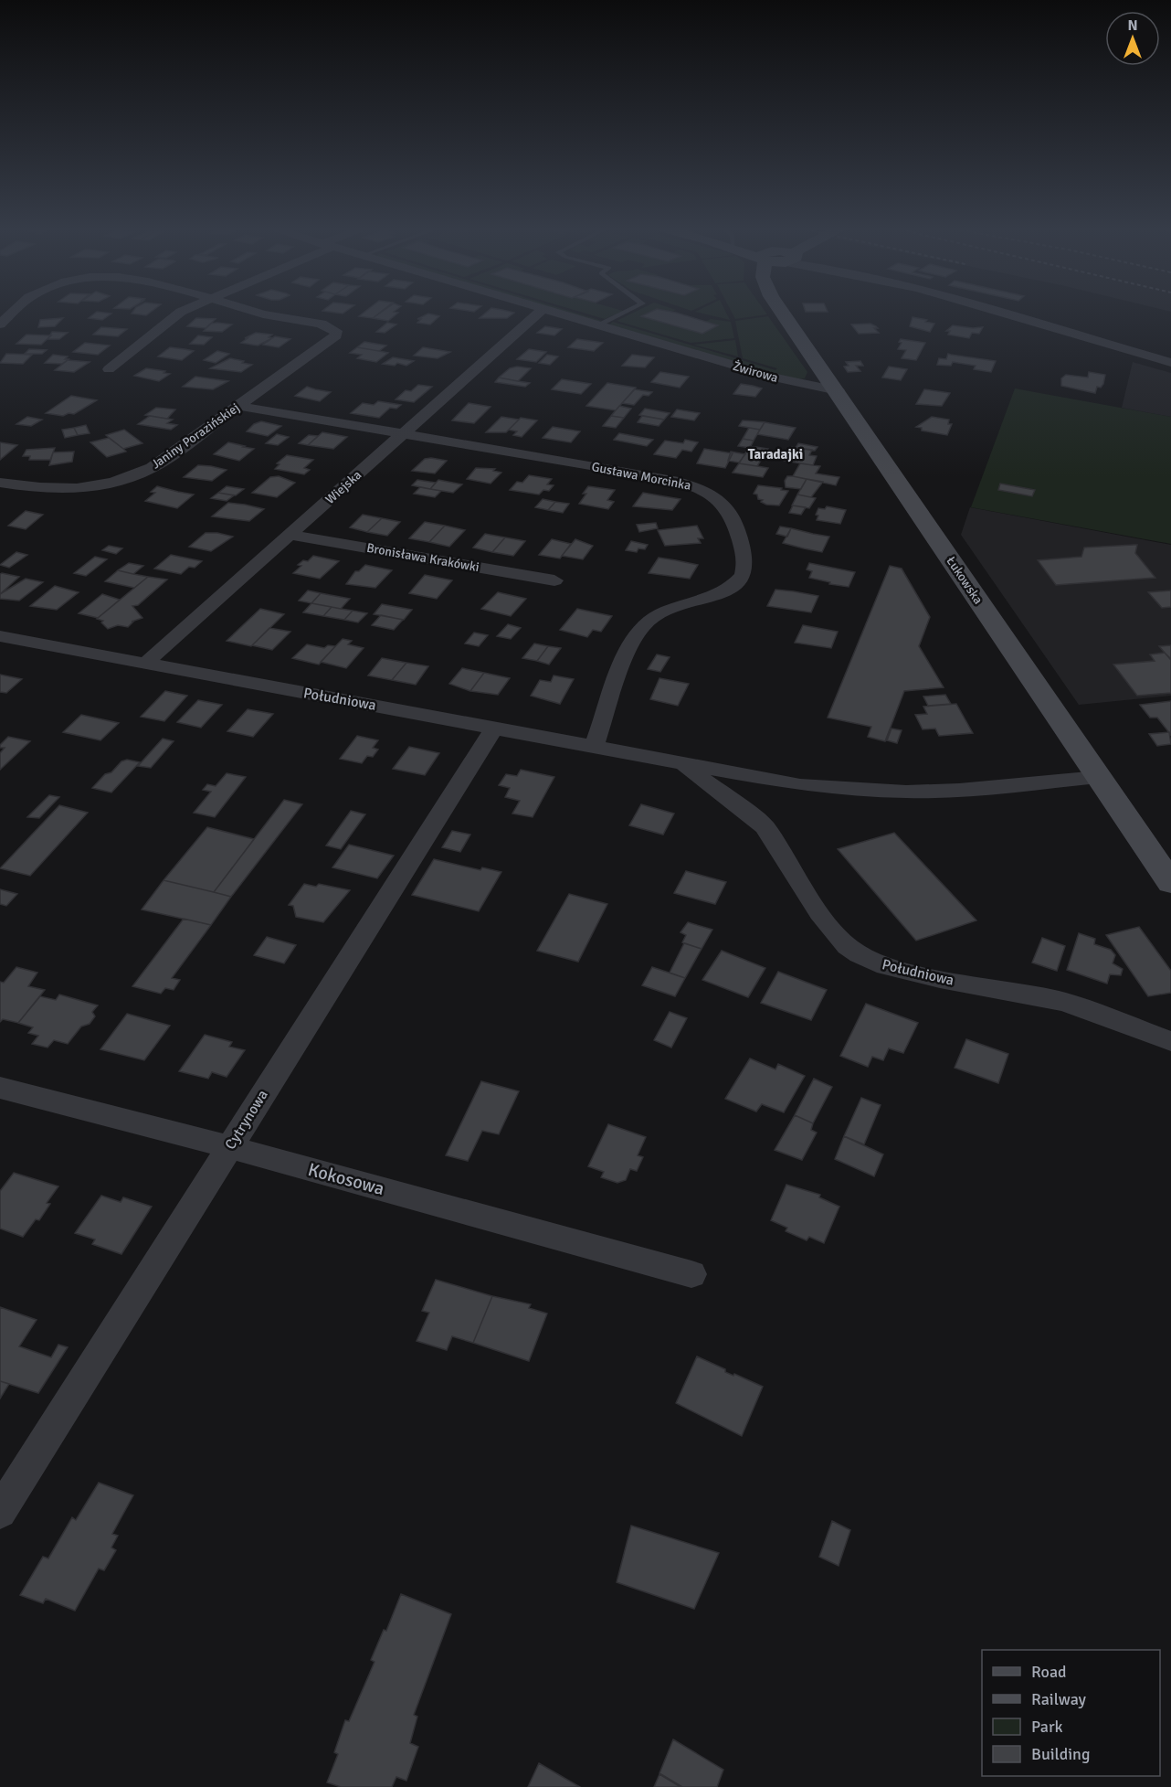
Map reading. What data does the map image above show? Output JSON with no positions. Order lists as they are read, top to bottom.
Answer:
{
  "streets": {
    "main road": ["Łukowska"],
    "street": [
      "Żwirowa",
      "Janiny Porazińskiej",
      "Gustawa Morcinka",
      "Wiejska",
      "Bronisława Krakówki",
      "Południowa",
      "Cytrynowa",
      "Kokosowa"
    ]
  },
  "crossings": [
    ["Żwirowa", "Wiejska"],
    ["Żwirowa", "Łukowska"],
    ["Janiny Porazińskiej", "Gustawa Morcinka"],
    ["Gustawa Morcinka", "Wiejska"],
    ["Gustawa Morcinka", "Południowa"],
    ["Wiejska", "Bronisława Krakówki"],
    ["Wiejska", "Południowa"],
    ["Łukowska", "Południowa"],
    ["Południowa", "Cytrynowa"],
    ["Cytrynowa", "Kokosowa"]
  ],
  "districts": ["Taradajki"],
  "legend": [
    "Road",
    "Railway",
    "Park",
    "Building"
  ],
  "north": "top"
}
